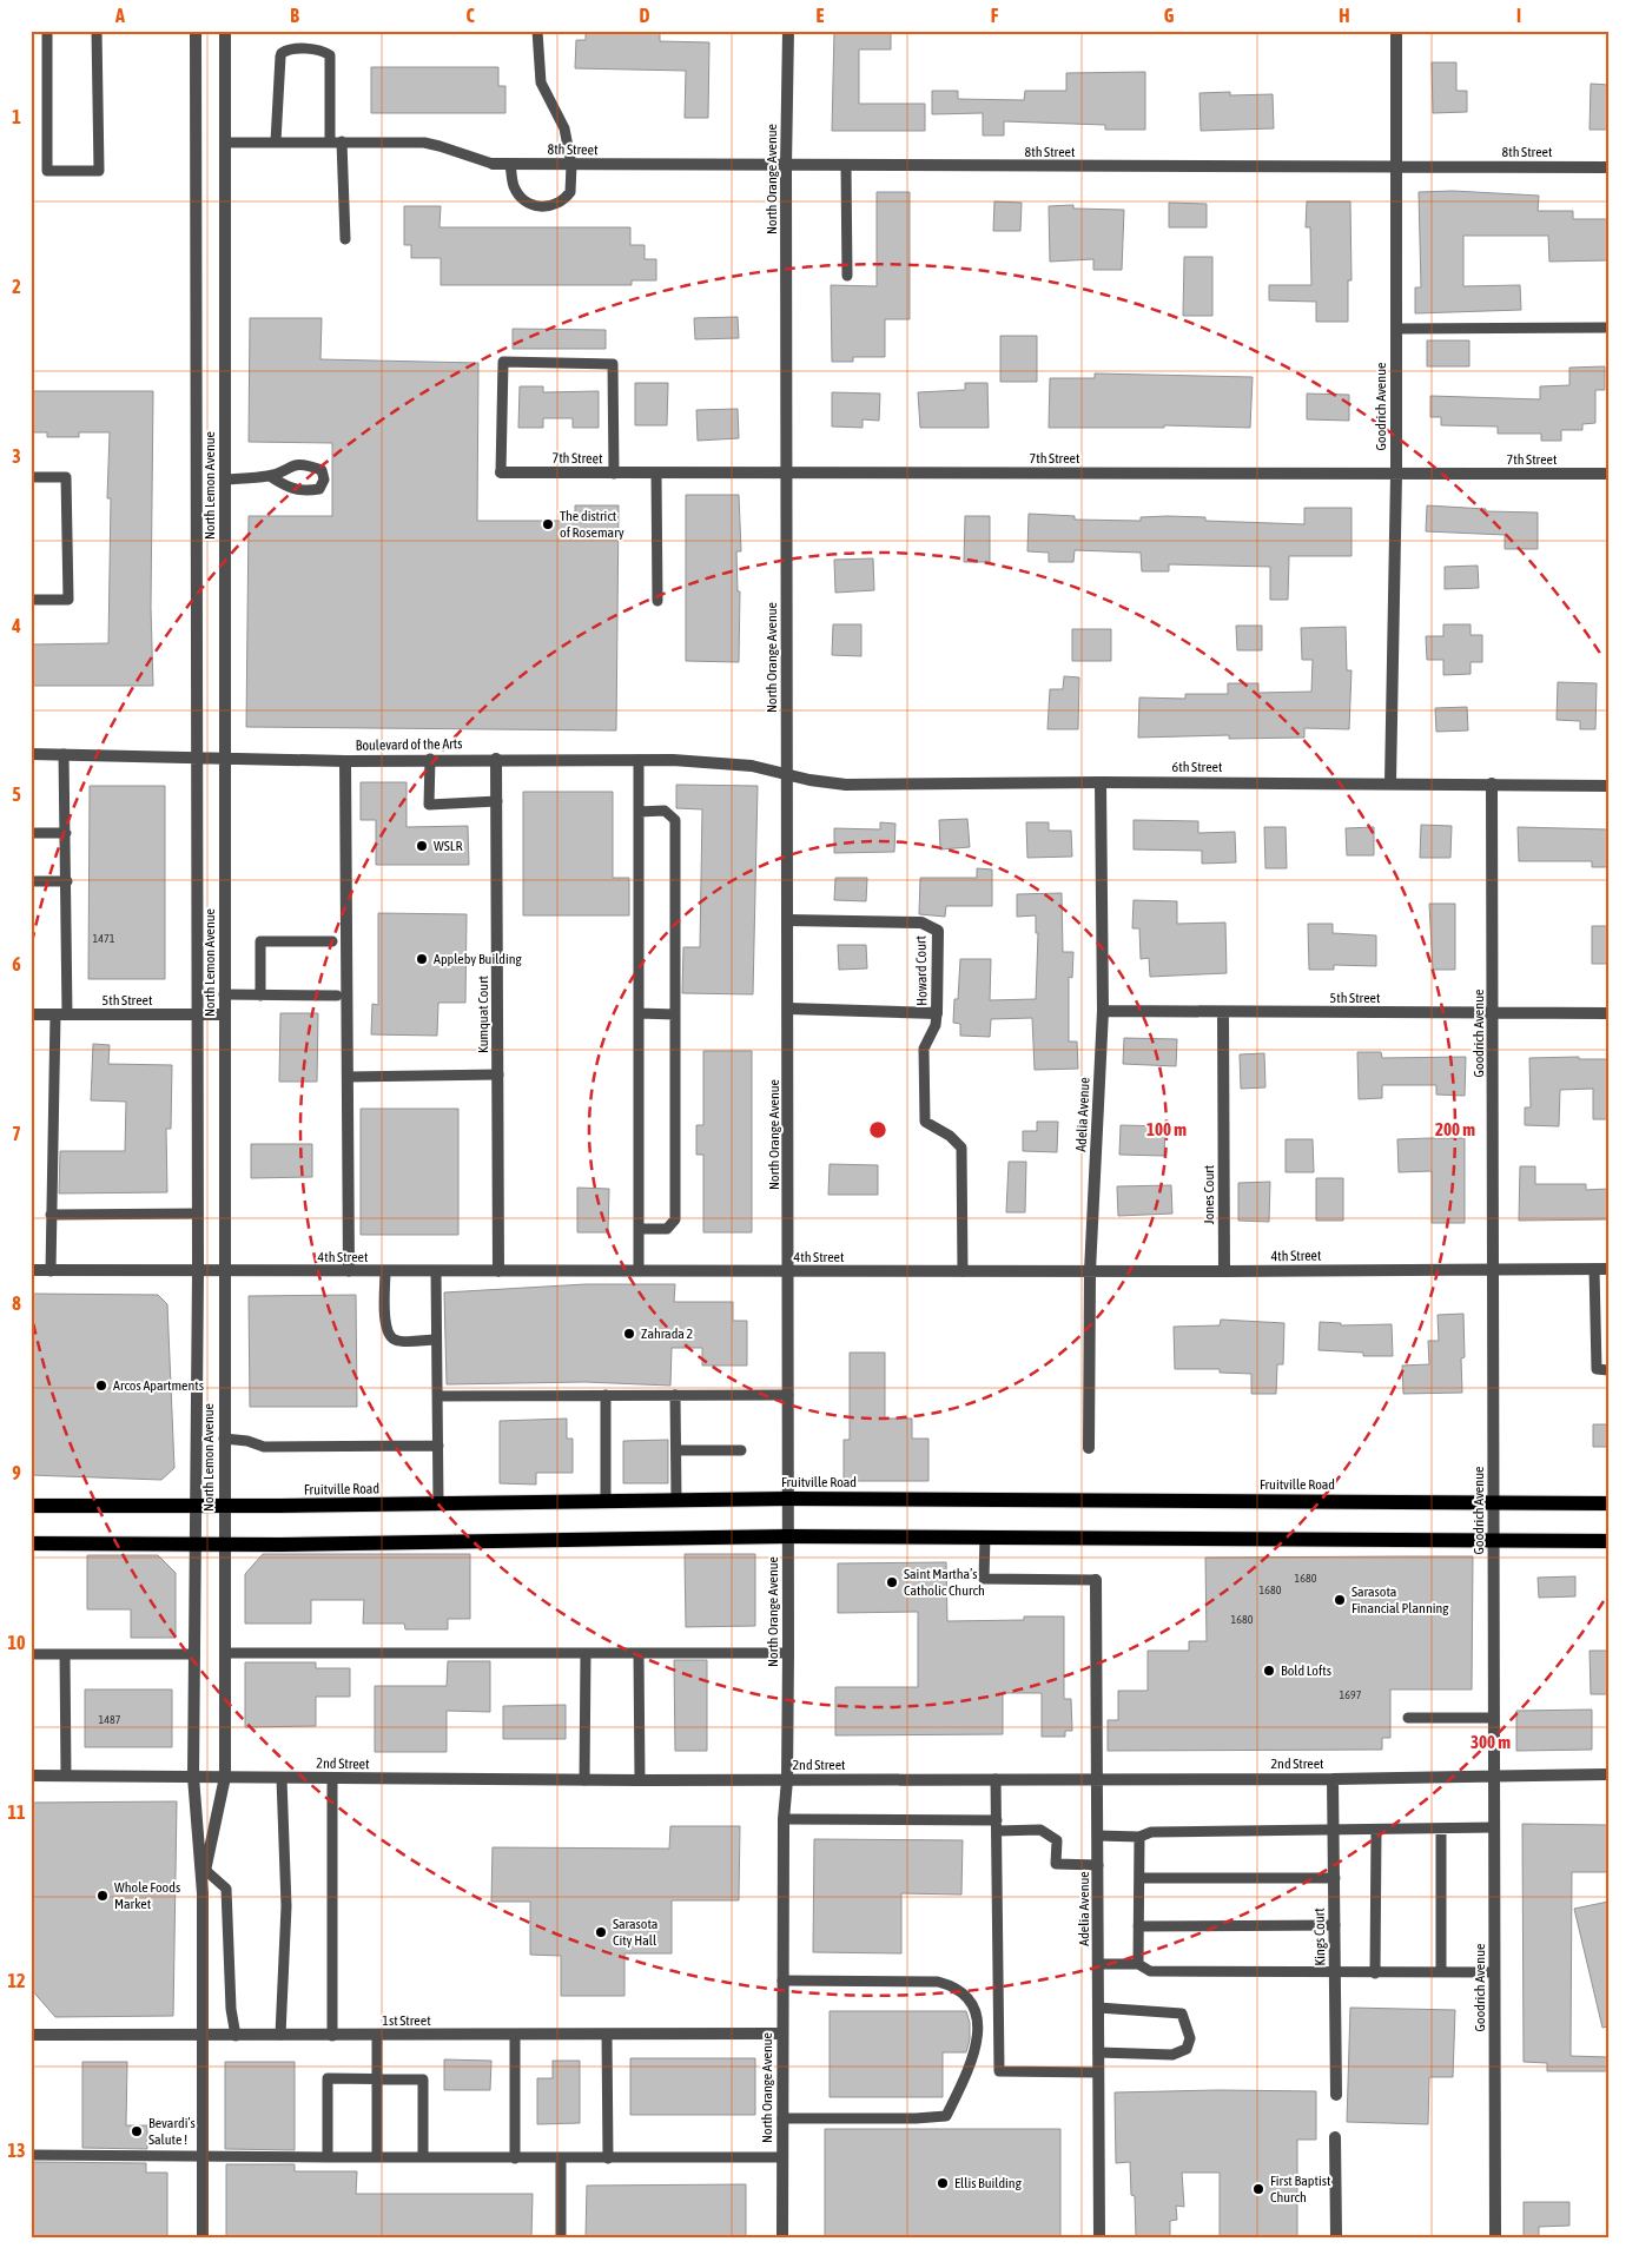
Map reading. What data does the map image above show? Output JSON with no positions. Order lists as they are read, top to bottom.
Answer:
{
  "streets": {
    "main road": ["Fruitville Road"],
    "street": [
      "8th Street",
      "North Orange Avenue",
      "Goodrich Avenue",
      "7th Street",
      "North Lemon Avenue",
      "Boulevard of the Arts",
      "6th Street",
      "Howard Court",
      "5th Street",
      "Kumquat Court",
      "Adelia Avenue",
      "Jones Court",
      "4th Street",
      "2nd Street",
      "Kings Court",
      "1st Street"
    ]
  },
  "crossings": [
    ["8th Street", "North Orange Avenue"],
    ["8th Street", "Goodrich Avenue"],
    ["North Orange Avenue", "7th Street"],
    ["North Orange Avenue", "Boulevard of the Arts"],
    ["North Orange Avenue", "6th Street"],
    ["North Orange Avenue", "Howard Court"],
    ["North Orange Avenue", "4th Street"],
    ["North Orange Avenue", "Fruitville Road"],
    ["North Orange Avenue", "2nd Street"],
    ["North Orange Avenue", "1st Street"],
    ["Goodrich Avenue", "7th Street"],
    ["Goodrich Avenue", "6th Street"],
    ["Goodrich Avenue", "5th Street"],
    ["Goodrich Avenue", "4th Street"],
    ["Goodrich Avenue", "Fruitville Road"],
    ["Goodrich Avenue", "2nd Street"],
    ["North Lemon Avenue", "Boulevard of the Arts"],
    ["North Lemon Avenue", "5th Street"],
    ["North Lemon Avenue", "4th Street"],
    ["North Lemon Avenue", "Fruitville Road"],
    ["North Lemon Avenue", "2nd Street"],
    ["Boulevard of the Arts", "6th Street"],
    ["Boulevard of the Arts", "Kumquat Court"],
    ["6th Street", "Adelia Avenue"],
    ["5th Street", "Adelia Avenue"],
    ["5th Street", "Jones Court"],
    ["Kumquat Court", "4th Street"],
    ["Adelia Avenue", "4th Street"],
    ["Adelia Avenue", "2nd Street"],
    ["Jones Court", "4th Street"],
    ["2nd Street", "Kings Court"]
  ],
  "places": [
    "The district of Rosemary",
    "WSLR",
    "Appleby Building",
    "Zahrada 2",
    "Arcos Apartments",
    "Saint Martha’s Catholic Church",
    "Sarasota Financial Planning",
    "Bold Lofts",
    "Whole Foods Market",
    "Sarasota City Hall",
    "Bevardi’s Salute !",
    "Ellis Building",
    "First Baptist Church"
  ],
  "house_numbers": [
    "1471",
    "1680",
    "1680",
    "1680",
    "1697",
    "1487"
  ],
  "grid": {
    "columns": [
      "A",
      "B",
      "C",
      "D",
      "E",
      "F",
      "G",
      "H",
      "I"
    ],
    "rows": [
      "1",
      "2",
      "3",
      "4",
      "5",
      "6",
      "7",
      "8",
      "9",
      "10",
      "11",
      "12",
      "13"
    ]
  },
  "rings": ["100 m", "200 m", "300 m"]
}
